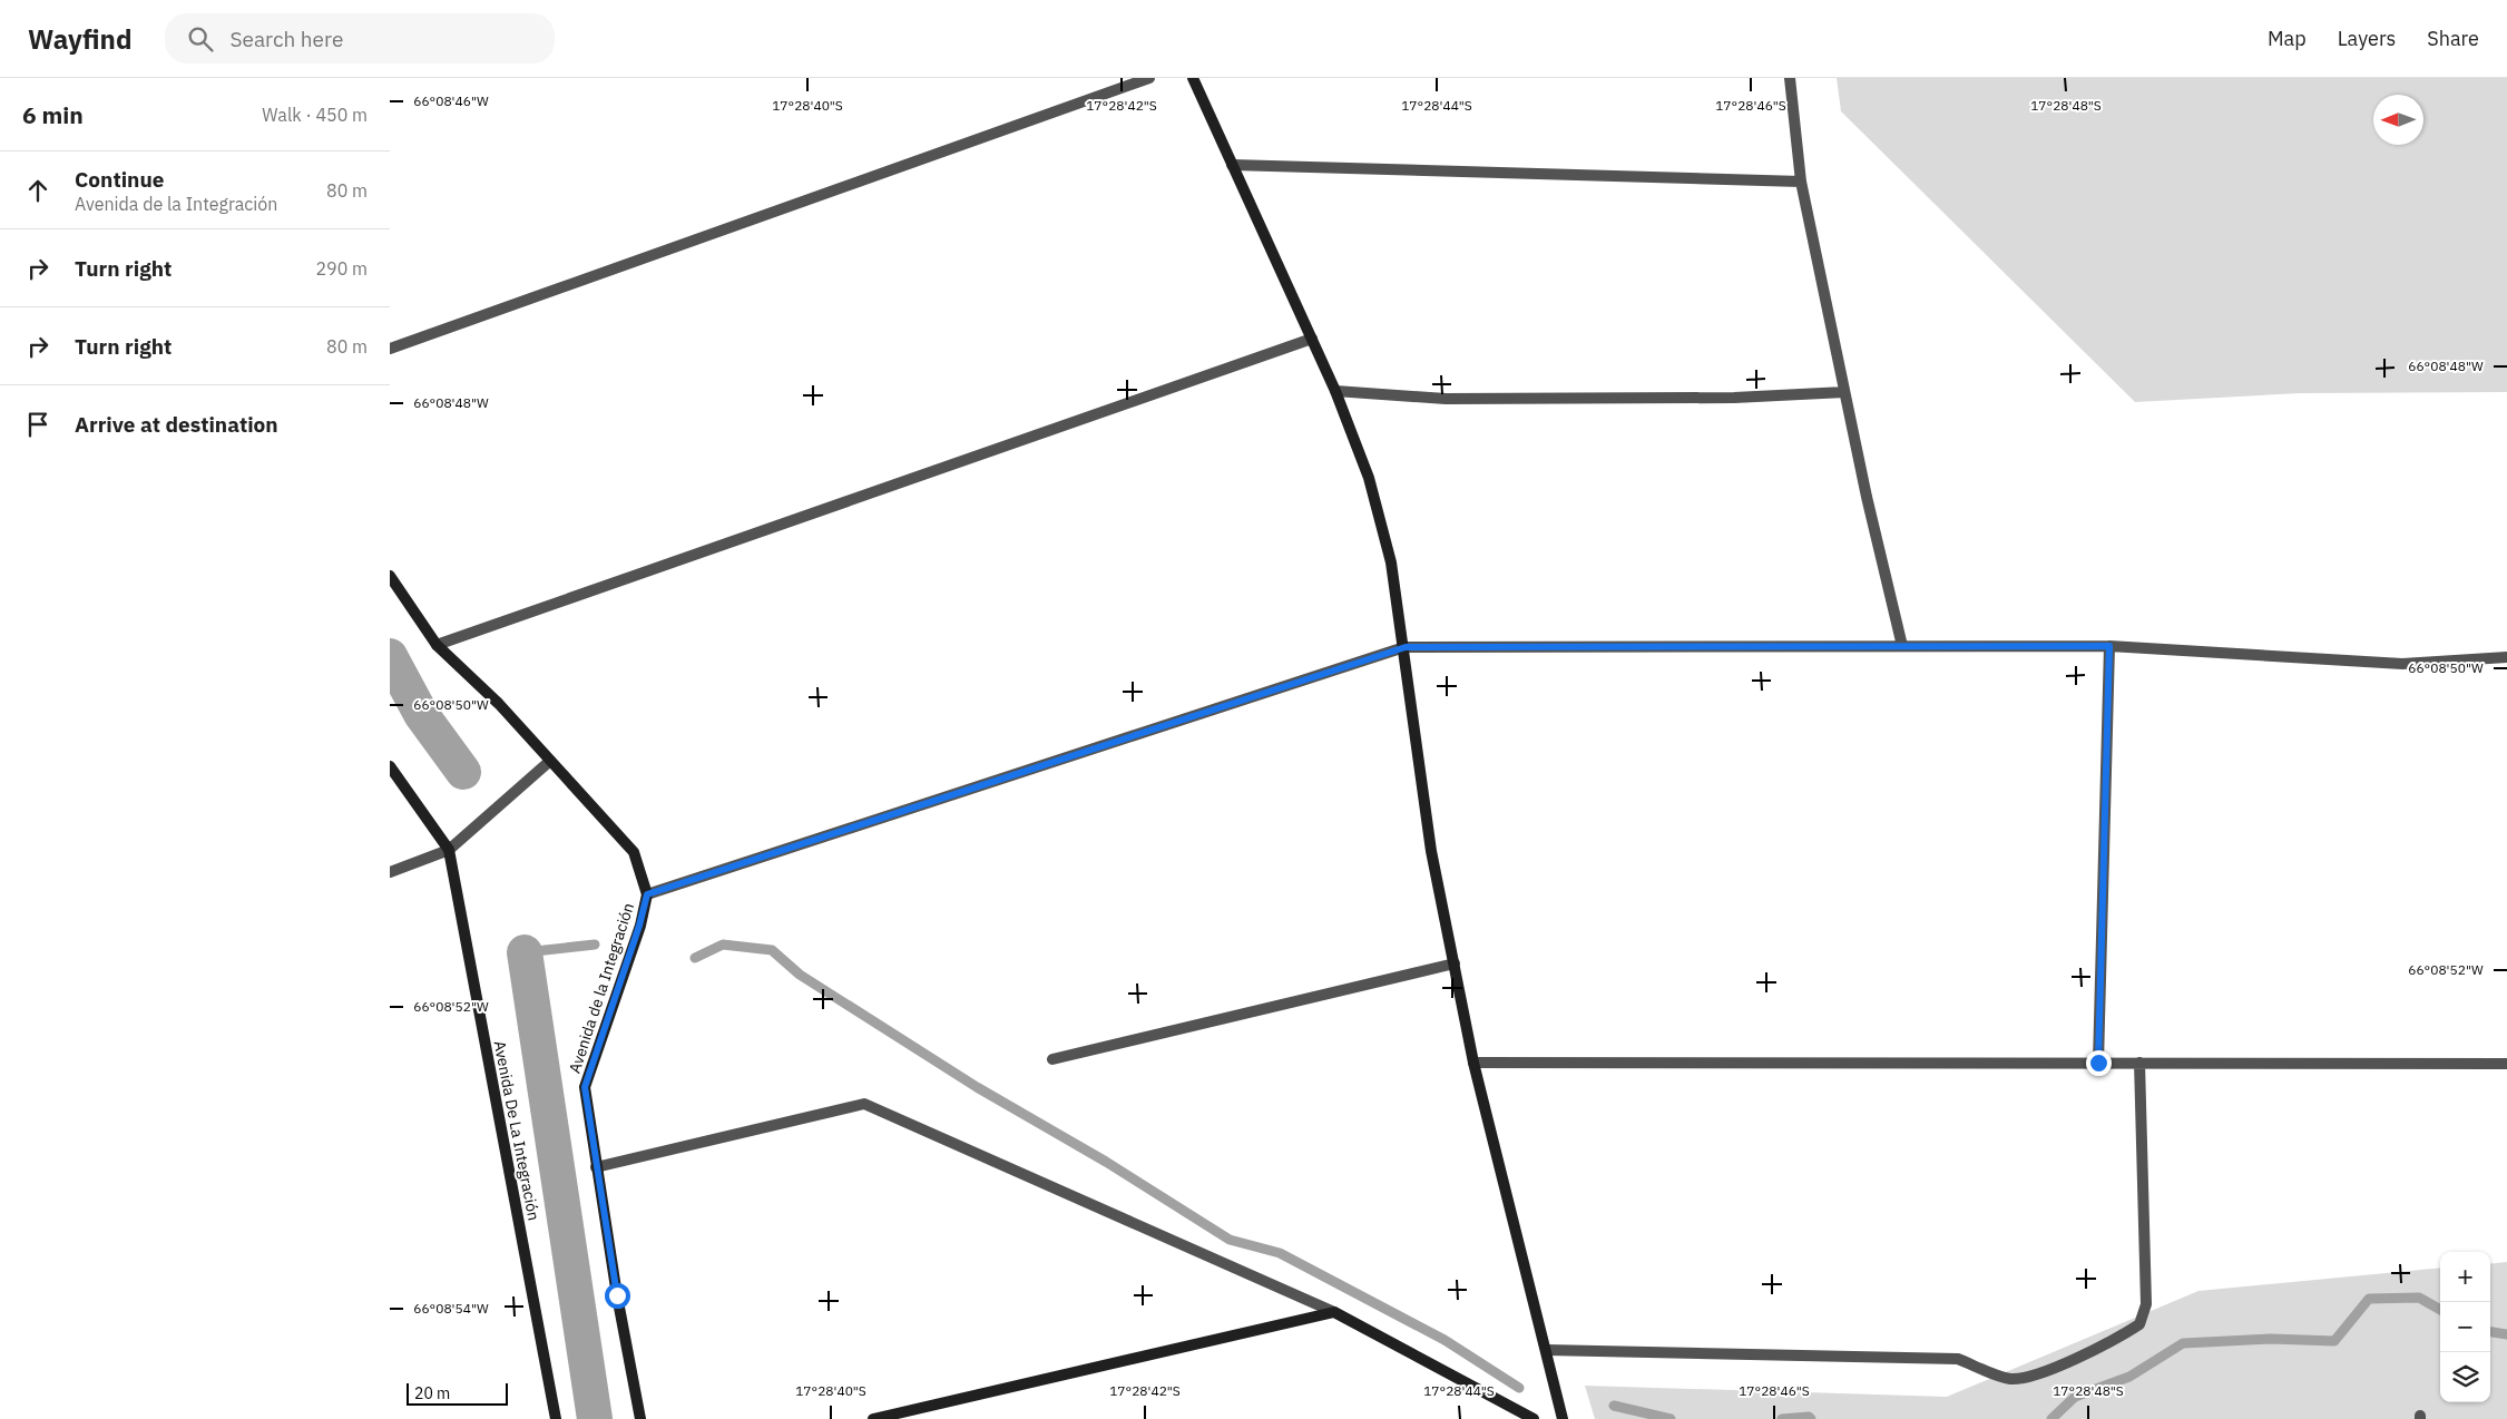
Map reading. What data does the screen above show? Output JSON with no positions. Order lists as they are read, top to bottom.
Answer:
{
  "streets": {
    "street": ["Avenida de la Integración", "Avenida De La Integración"]
  },
  "crossings": [
    ["Avenida de la Integración", "Avenida De La Integración"]
  ],
  "scale_bar": "20 m",
  "north": "left",
  "page": {
    "header": "Wayfind",
    "search": "Search here",
    "nav": ["Map", "Layers", "Share"],
    "heading": ["6 min", "Walk · 450 m"],
    "list": [
      ["Continue", "Avenida de la Integración", "80 m"],
      ["Turn right", "290 m"],
      ["Turn right", "80 m"],
      "Arrive at destination"
    ],
    "map_buttons": ["+", "−"],
    "scale": "20 m"
  },
  "coordinates": [
    "66°08'46\"W",
    "17°28'40\"S",
    "17°28'42\"S",
    "17°28'44\"S",
    "17°28'46\"S",
    "17°28'48\"S",
    "66°08'48\"W",
    "66°08'50\"W",
    "66°08'52\"W",
    "66°08'54\"W"
  ]
}
